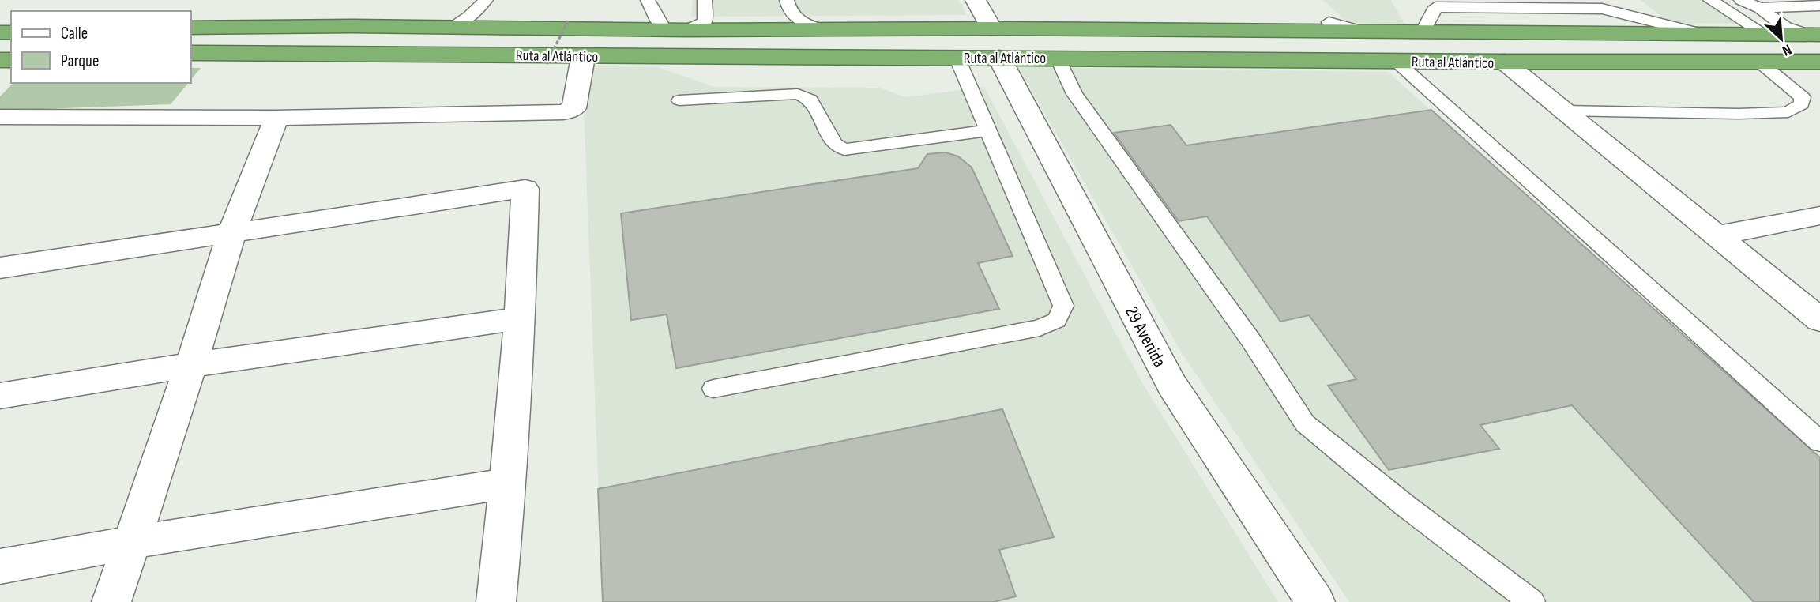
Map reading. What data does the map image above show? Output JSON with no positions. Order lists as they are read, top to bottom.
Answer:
{
  "streets": {
    "highway": ["Ruta al Atlántico"],
    "street": ["29 Avenida"]
  },
  "crossings": [
    ["Ruta al Atlántico", "29 Avenida"]
  ],
  "legend": ["Calle", "Parque"],
  "north": "bottom right"
}
